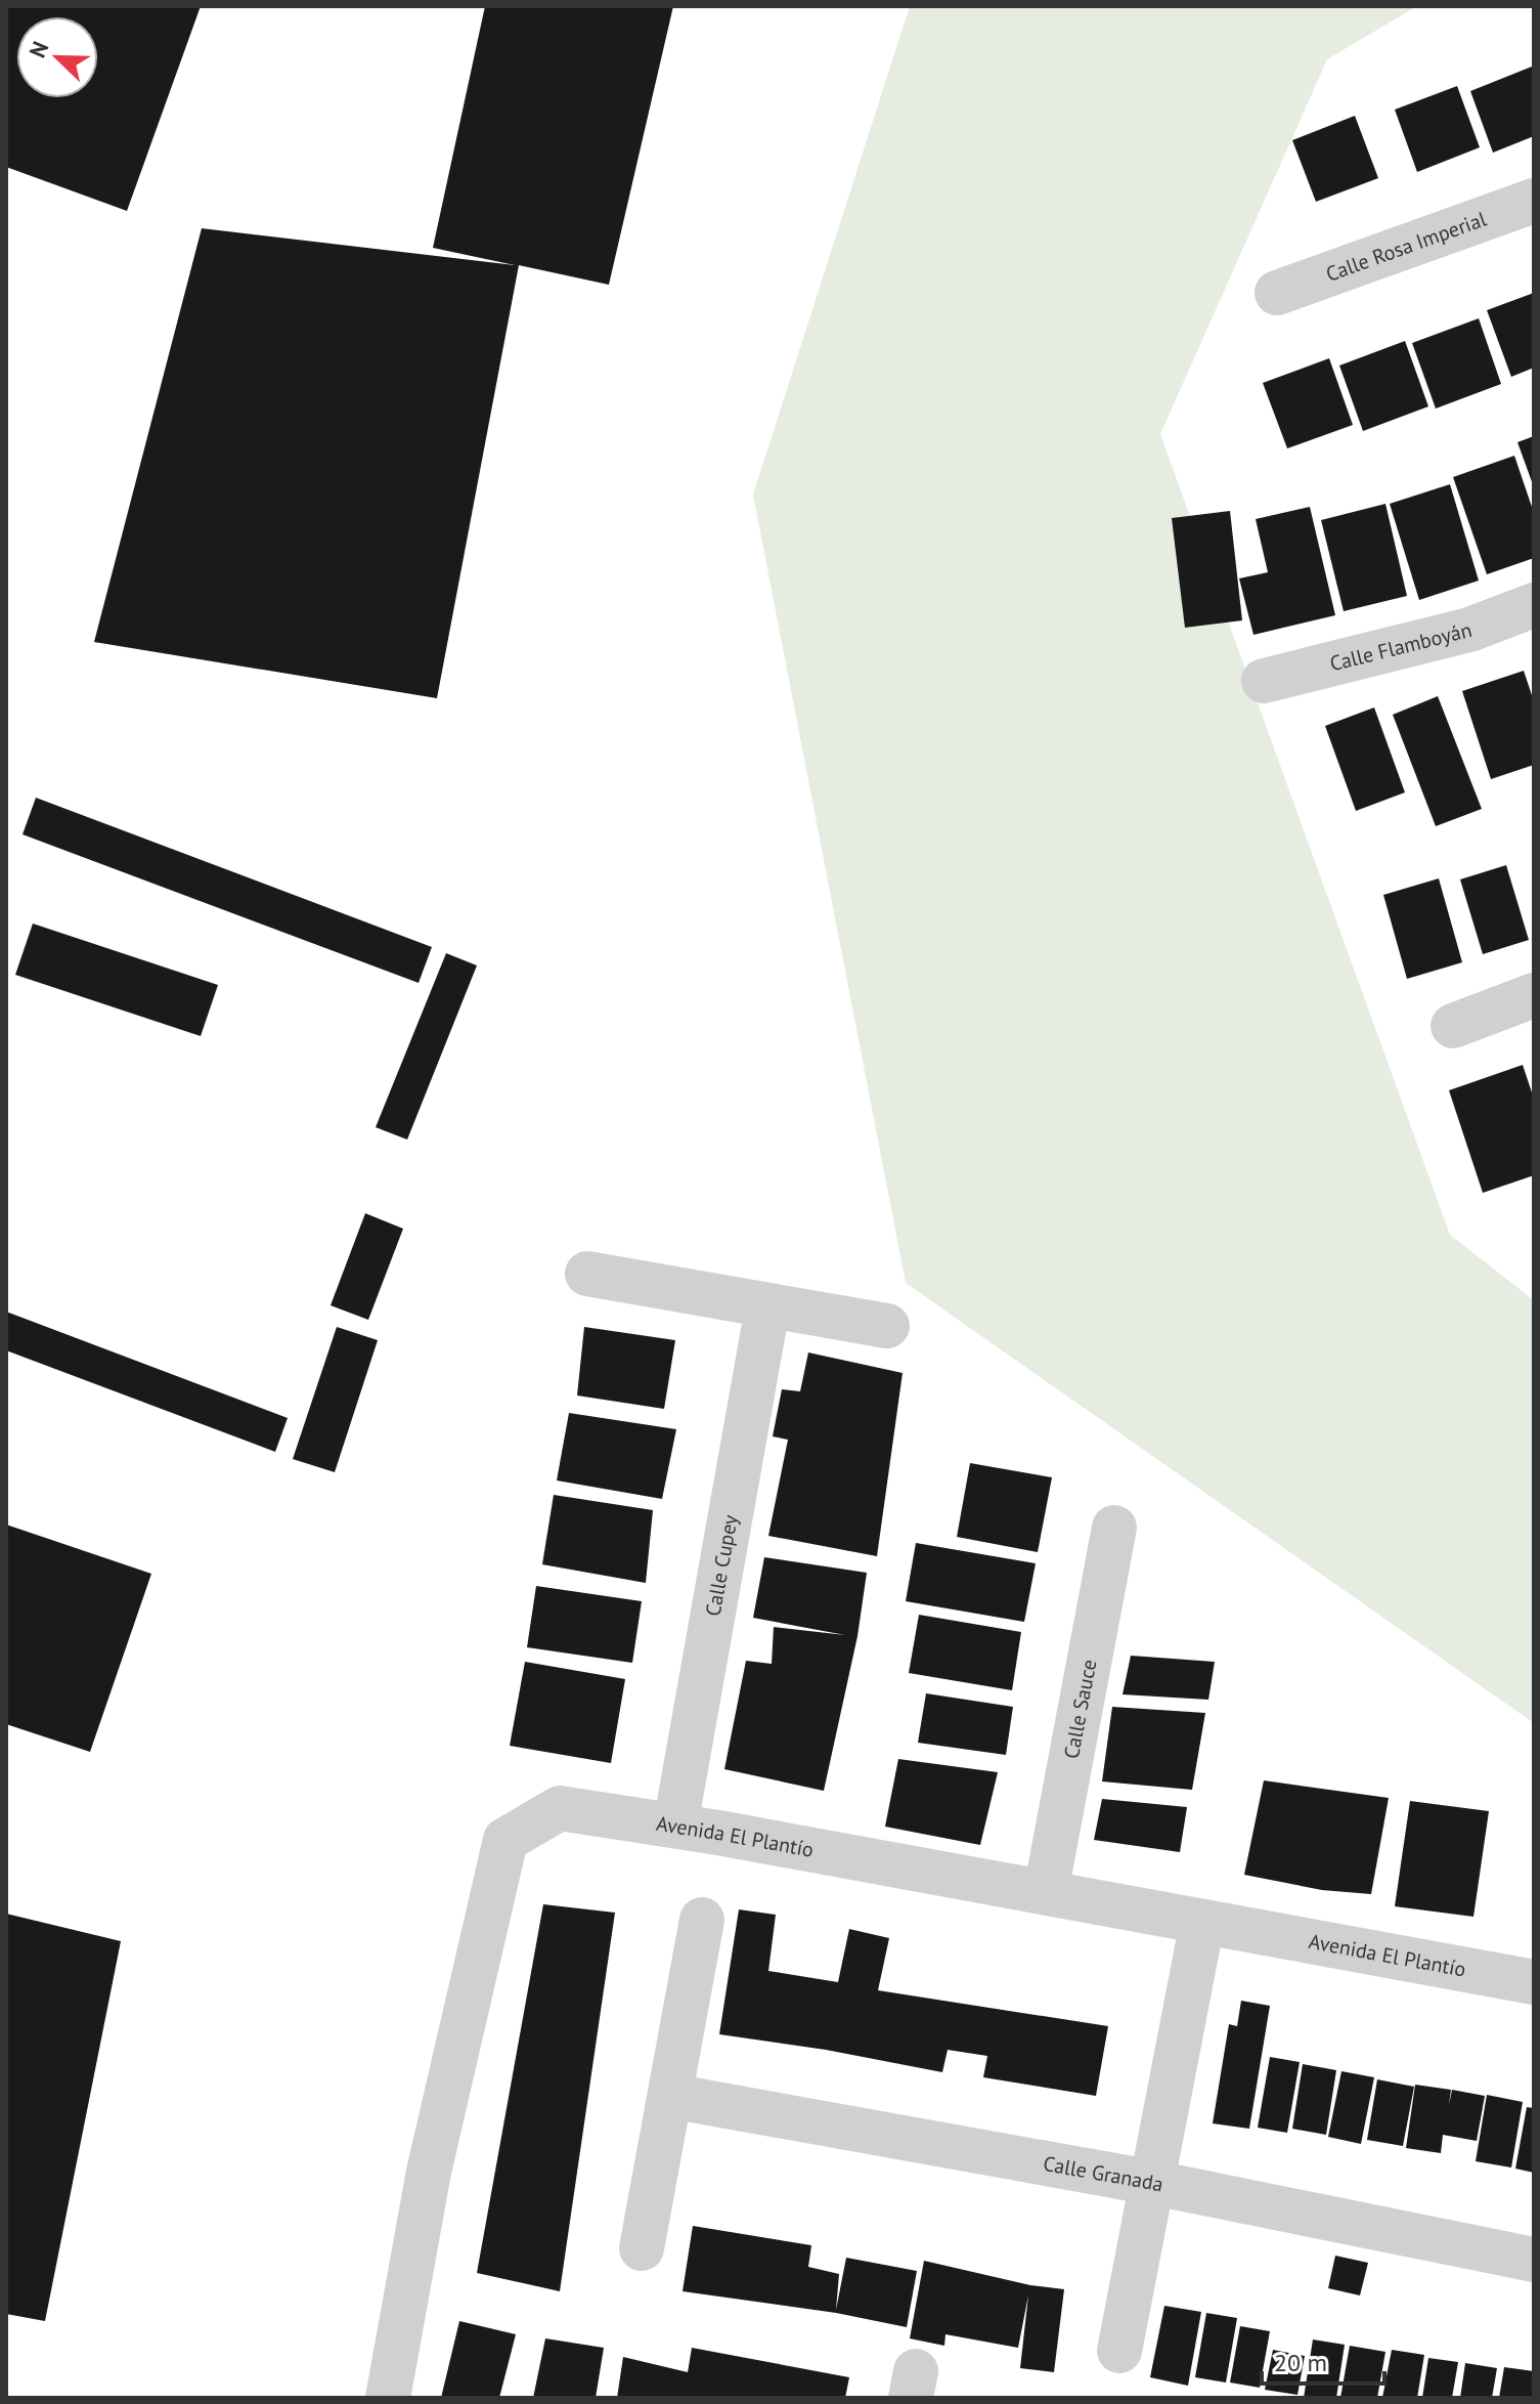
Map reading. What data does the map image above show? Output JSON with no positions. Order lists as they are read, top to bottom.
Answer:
{
  "streets": {
    "street": [
      "Calle Rosa Imperial",
      "Calle Flamboyán",
      "Calle Cupey",
      "Calle Sauce",
      "Avenida El Plantío",
      "Calle Granada"
    ]
  },
  "crossings": [
    ["Calle Cupey", "Avenida El Plantío"],
    ["Calle Sauce", "Avenida El Plantío"]
  ],
  "scale_bar": "20 m",
  "north": "top left"
}
